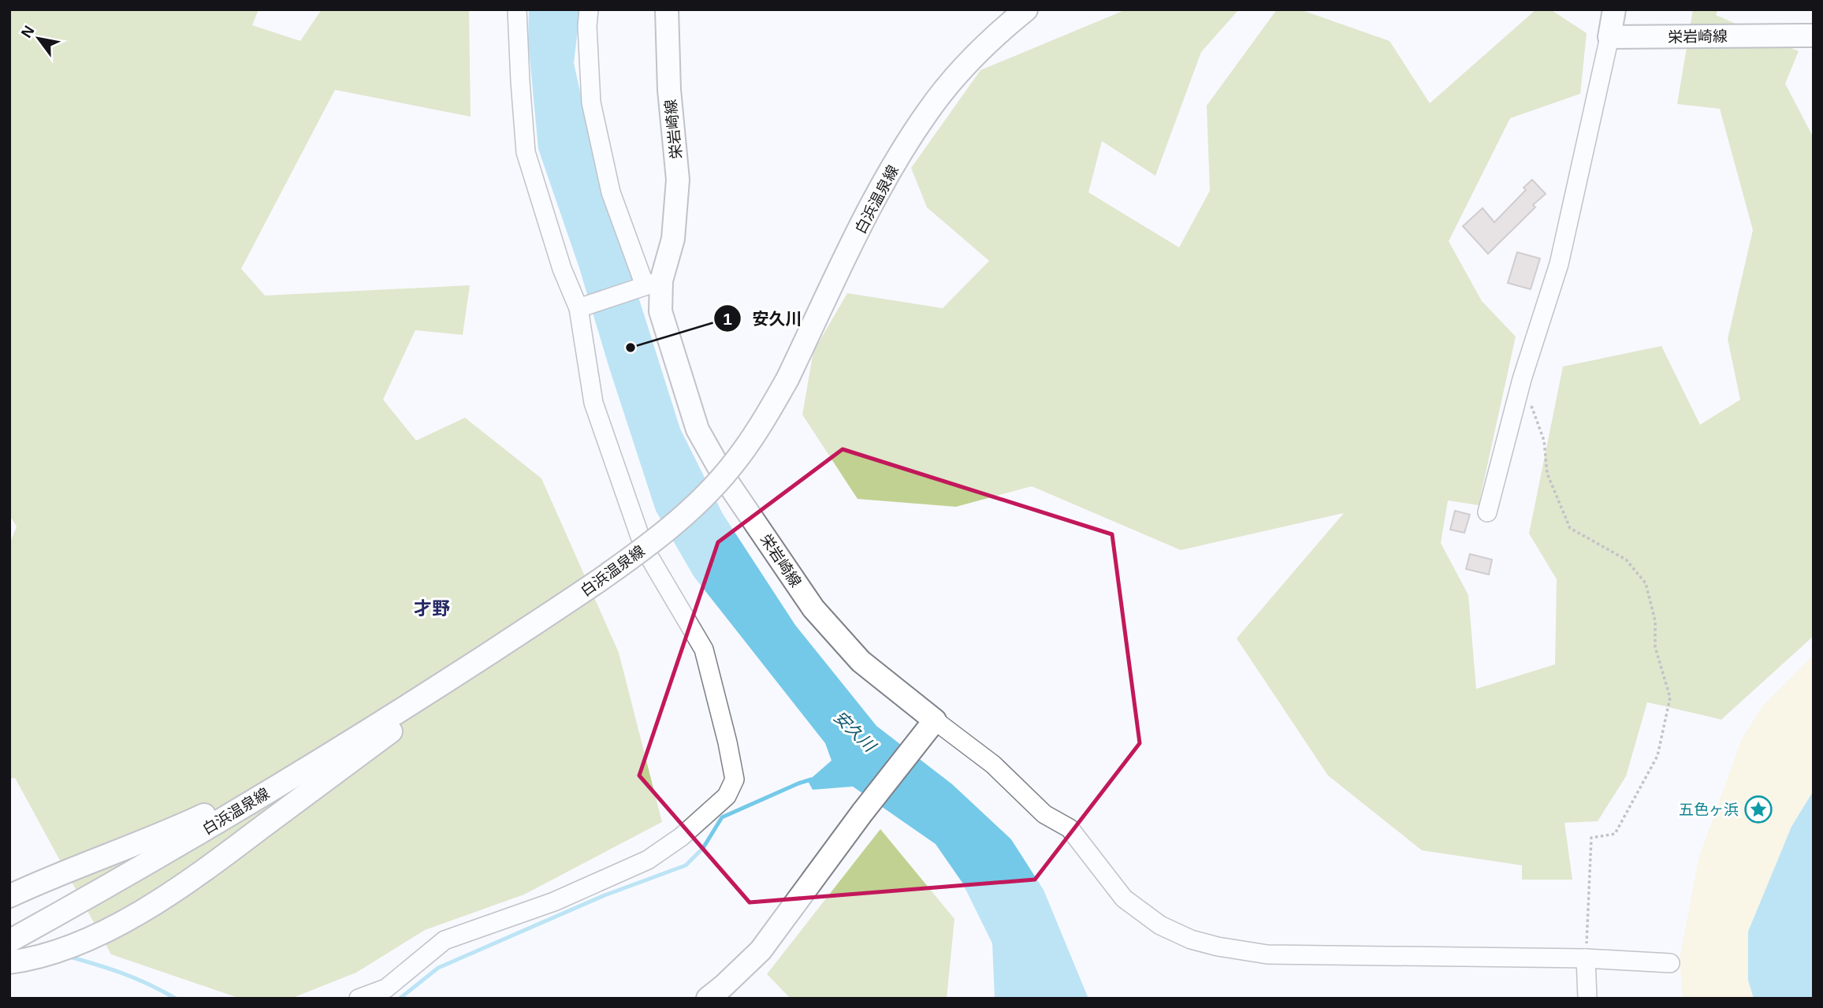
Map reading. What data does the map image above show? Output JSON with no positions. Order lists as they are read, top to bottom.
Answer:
{
  "streets": {
    "main road": ["栄岩崎線", "白浜温泉線"]
  },
  "districts": ["才野"],
  "water": ["安久川"],
  "places": {
    "other": ["安久川"],
    "place": ["五色ヶ浜"]
  },
  "north": "top left"
}
